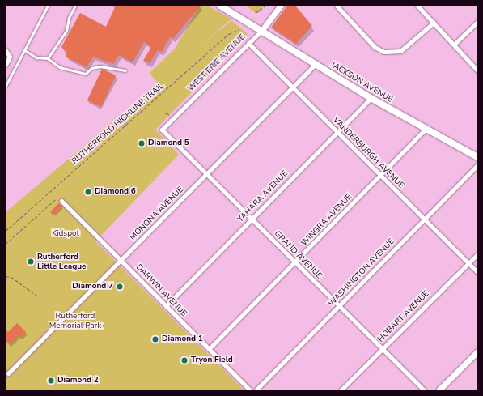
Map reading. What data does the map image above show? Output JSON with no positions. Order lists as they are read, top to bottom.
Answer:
{
  "streets": {
    "main road": ["WEST ERIE AVENUE", "JACKSON AVENUE"],
    "street": [
      "VANDERBURGH AVENUE",
      "YAHARA AVENUE",
      "MONONA AVENUE",
      "WINGRA AVENUE",
      "GRAND AVENUE",
      "WASHINGTON AVENUE",
      "DARWIN AVENUE",
      "HOBART AVENUE"
    ],
    "path": ["RUTHERFORD HIGHLINE TRAIL"]
  },
  "crossings": [
    ["WEST ERIE AVENUE", "JACKSON AVENUE"],
    ["WEST ERIE AVENUE", "VANDERBURGH AVENUE"],
    ["WEST ERIE AVENUE", "GRAND AVENUE"],
    ["JACKSON AVENUE", "YAHARA AVENUE"],
    ["JACKSON AVENUE", "MONONA AVENUE"],
    ["JACKSON AVENUE", "WINGRA AVENUE"],
    ["VANDERBURGH AVENUE", "YAHARA AVENUE"],
    ["VANDERBURGH AVENUE", "MONONA AVENUE"],
    ["VANDERBURGH AVENUE", "WINGRA AVENUE"],
    ["VANDERBURGH AVENUE", "WASHINGTON AVENUE"],
    ["VANDERBURGH AVENUE", "HOBART AVENUE"],
    ["YAHARA AVENUE", "GRAND AVENUE"],
    ["YAHARA AVENUE", "DARWIN AVENUE"],
    ["MONONA AVENUE", "GRAND AVENUE"],
    ["MONONA AVENUE", "DARWIN AVENUE"],
    ["WINGRA AVENUE", "GRAND AVENUE"],
    ["WINGRA AVENUE", "DARWIN AVENUE"],
    ["GRAND AVENUE", "WASHINGTON AVENUE"],
    ["GRAND AVENUE", "HOBART AVENUE"]
  ],
  "parks": ["Kidspot", "Rutherford Memorial Park"],
  "places": [
    "Diamond 5",
    "Diamond 6",
    "Rutherford Little League",
    "Diamond 7",
    "Diamond 1",
    "Tryon Field",
    "Diamond 2"
  ]
}
